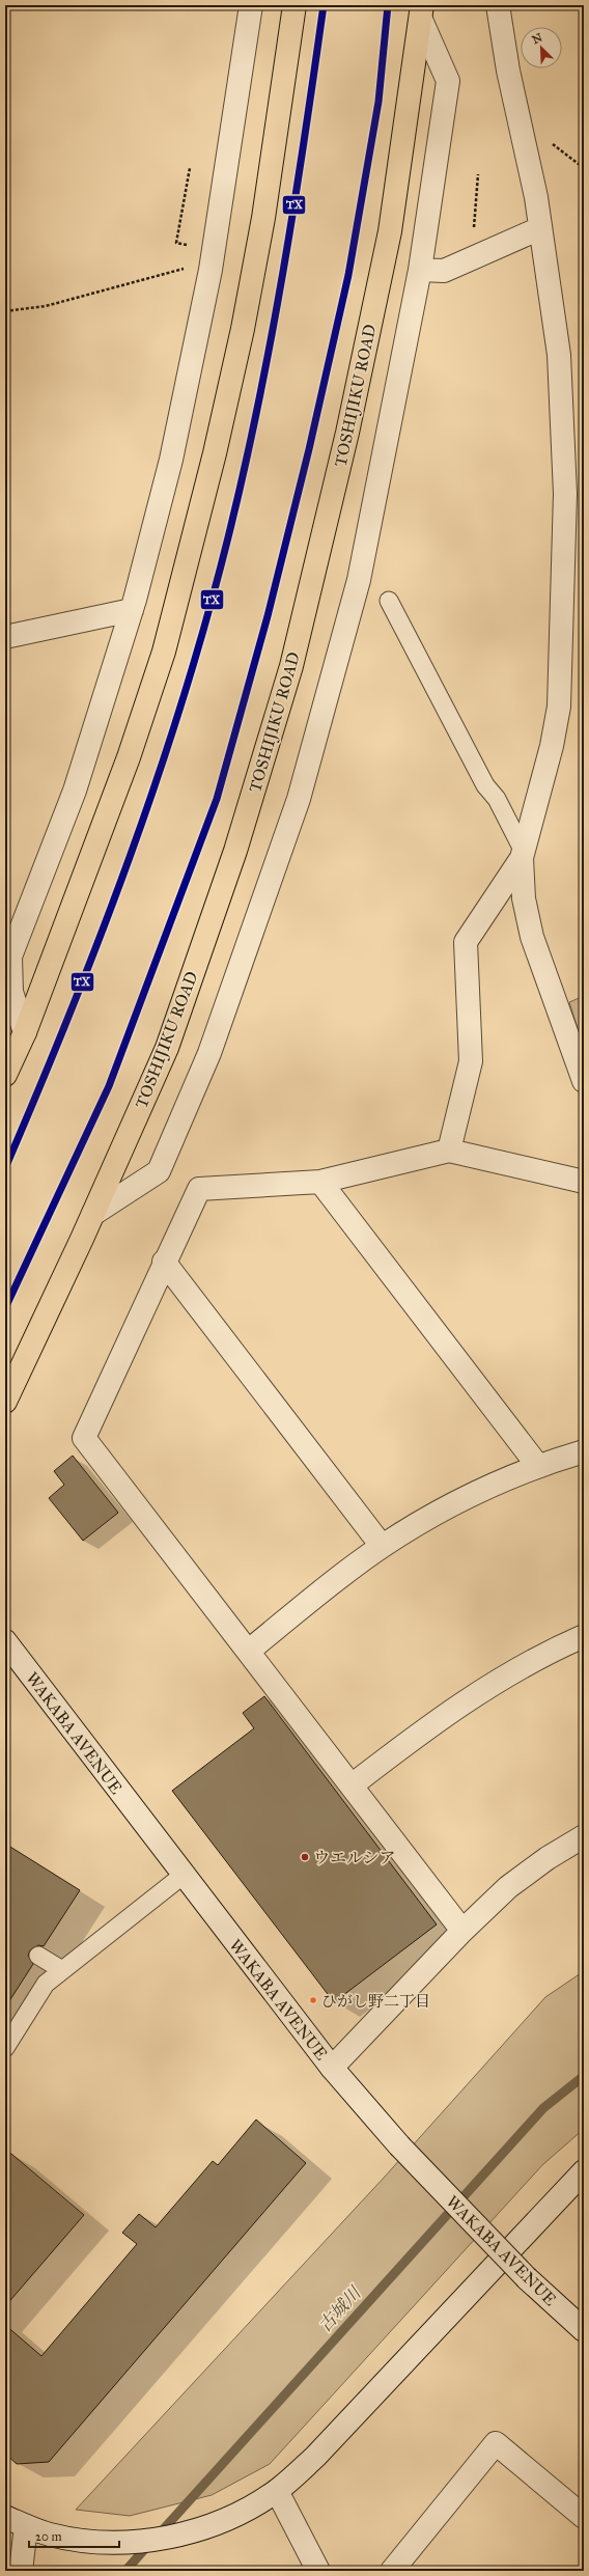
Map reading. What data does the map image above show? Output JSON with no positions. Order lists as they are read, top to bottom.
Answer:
{
  "streets": {
    "main road": ["TOSHIJIKU ROAD"],
    "street": ["WAKABA AVENUE"]
  },
  "water": ["古城川"],
  "places": ["ウエルシア", "ひがし野二丁目"],
  "lines": ["transit line TX"],
  "scale_bar": "20 m",
  "north": "top left"
}
